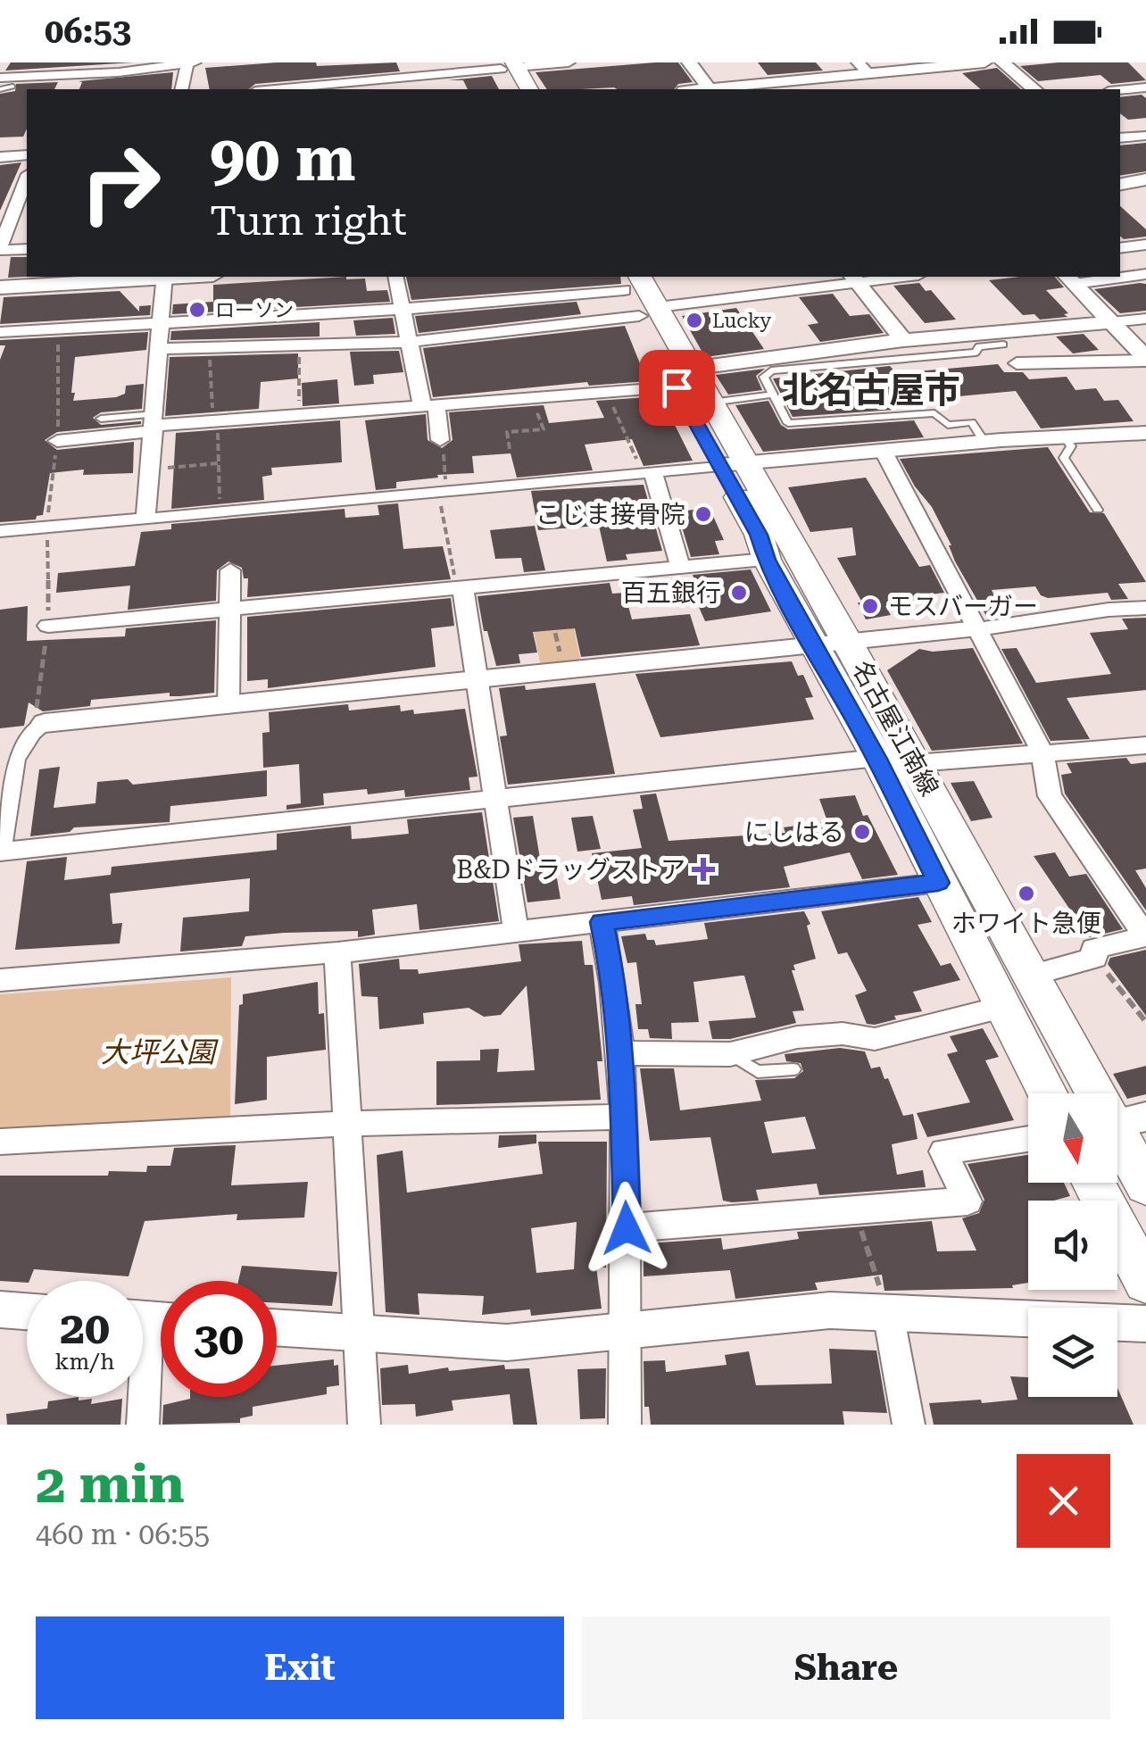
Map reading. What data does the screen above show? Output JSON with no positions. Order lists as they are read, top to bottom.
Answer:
{
  "streets": {
    "main road": ["名古屋江南線"]
  },
  "districts": ["北名古屋市"],
  "parks": ["大坪公園"],
  "places": {
    "other": [
      "ローソン",
      "Lucky",
      "こじま接骨院",
      "百五銀行",
      "モスバーガー",
      "にしはる",
      "ホワイト急便"
    ],
    "health": ["B&Dドラッグストア"]
  },
  "north": "bottom",
  "page": {
    "status": "06:53",
    "turn": ["90 m", "Turn right"],
    "speed": "20 km/h",
    "limit": "30",
    "heading": ["2 min", "460 m · 06:55"],
    "buttons": ["Exit", "Share"]
  }
}
